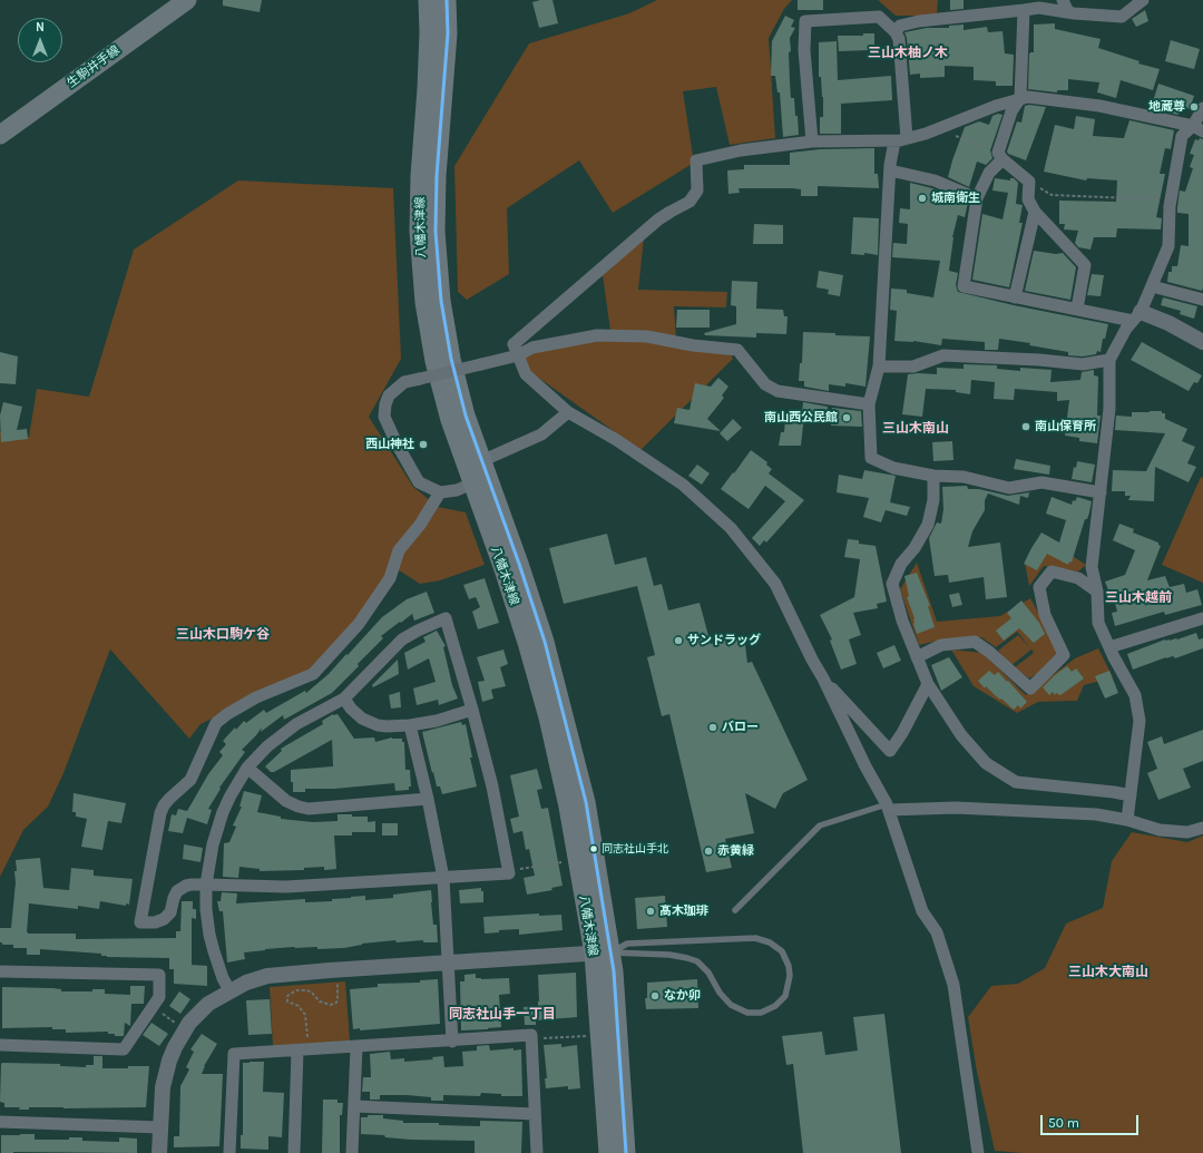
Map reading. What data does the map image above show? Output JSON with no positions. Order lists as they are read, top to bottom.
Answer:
{
  "streets": {
    "main road": ["生駒井手線", "八幡木津線"]
  },
  "districts": [
    "三山木柚ノ木",
    "三山木南山",
    "三山木越前",
    "三山木口駒ケ谷",
    "三山木大南山",
    "同志社山手一丁目"
  ],
  "places": [
    "地蔵尊",
    "城南衛生",
    "南山西公民館",
    "南山保育所",
    "西山神社",
    "サンドラッグ",
    "バロー",
    "同志社山手北",
    "赤黄緑",
    "髙木珈琲",
    "なか卯"
  ],
  "lines": ["transit line 50"],
  "scale_bar": "50 m",
  "north": "top"
}
